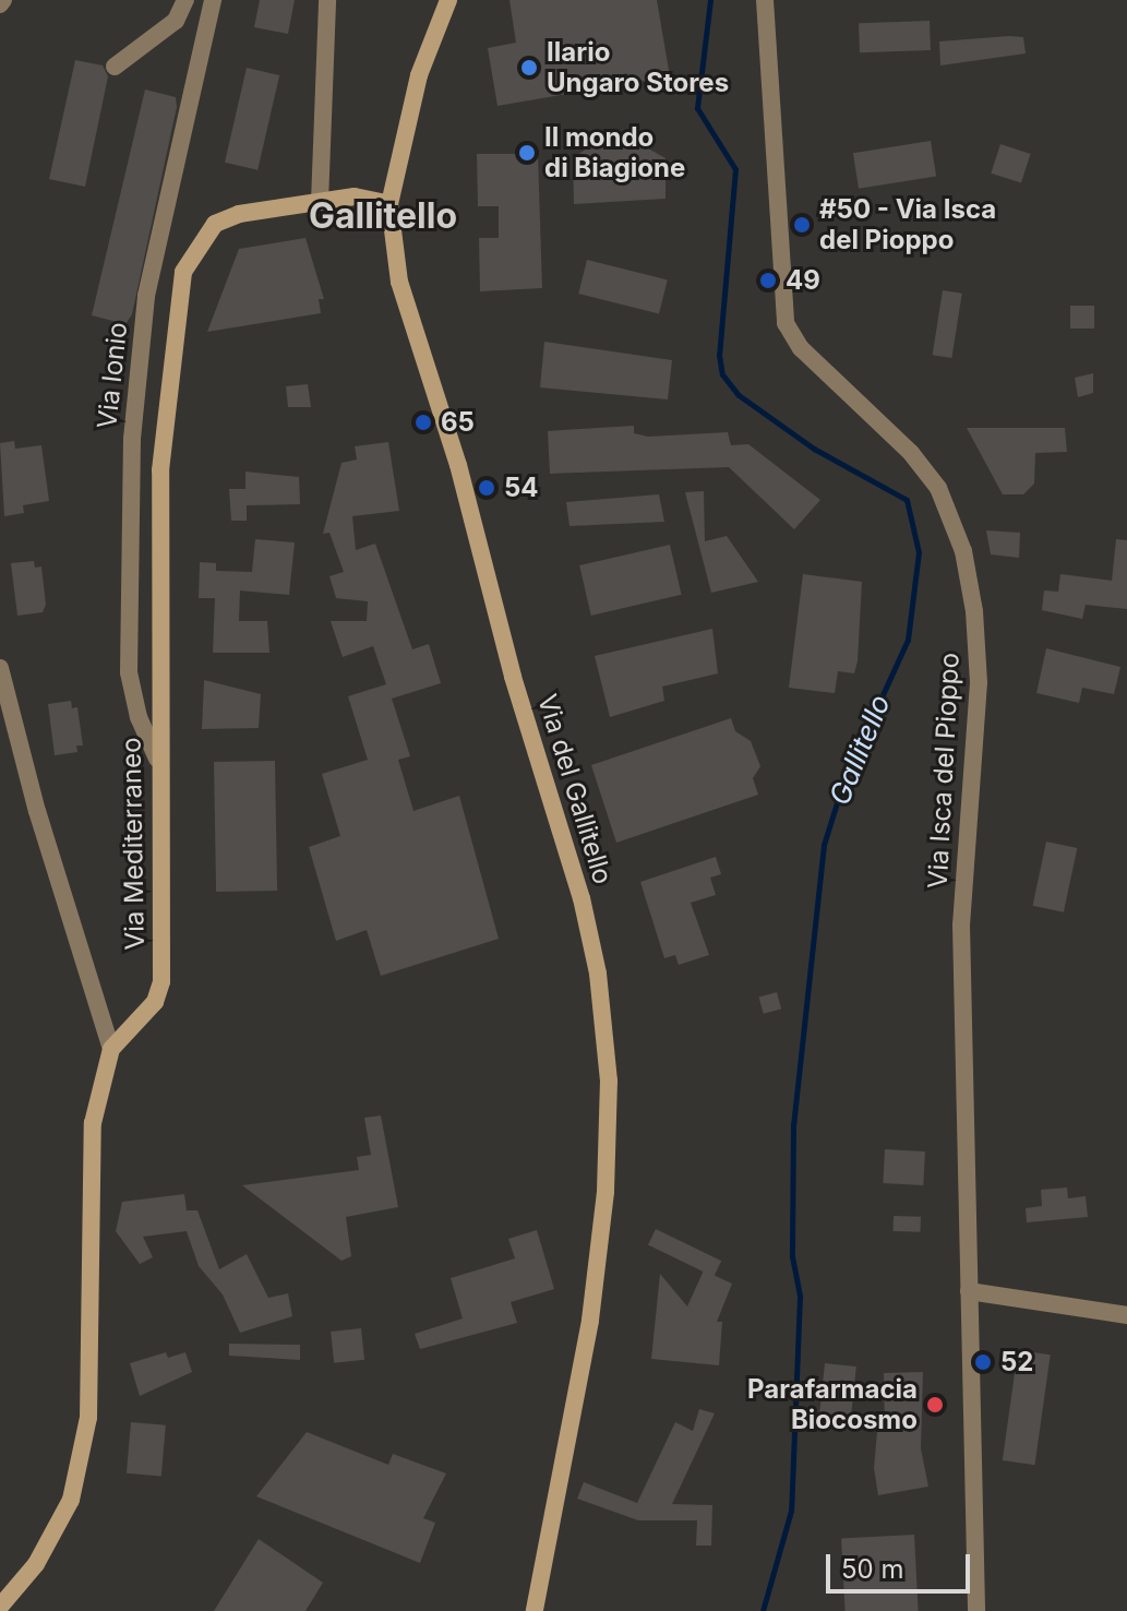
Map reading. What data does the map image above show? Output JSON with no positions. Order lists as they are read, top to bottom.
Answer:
{
  "streets": {
    "street": [
      "Via Ionio",
      "Via Isca del Pioppo",
      "Via del Gallitello",
      "Via Mediterraneo"
    ]
  },
  "crossings": [
    ["Via Ionio", "Via Mediterraneo"],
    ["Via del Gallitello", "Via Mediterraneo"]
  ],
  "districts": ["Gallitello"],
  "water": ["Gallitello"],
  "places": [
    "Ilario Ungaro Stores",
    "Il mondo di Biagione",
    "#50 - Via Isca del Pioppo",
    "49",
    "65",
    "54",
    "52",
    "Parafarmacia Biocosmo"
  ],
  "scale_bar": "50 m"
}
